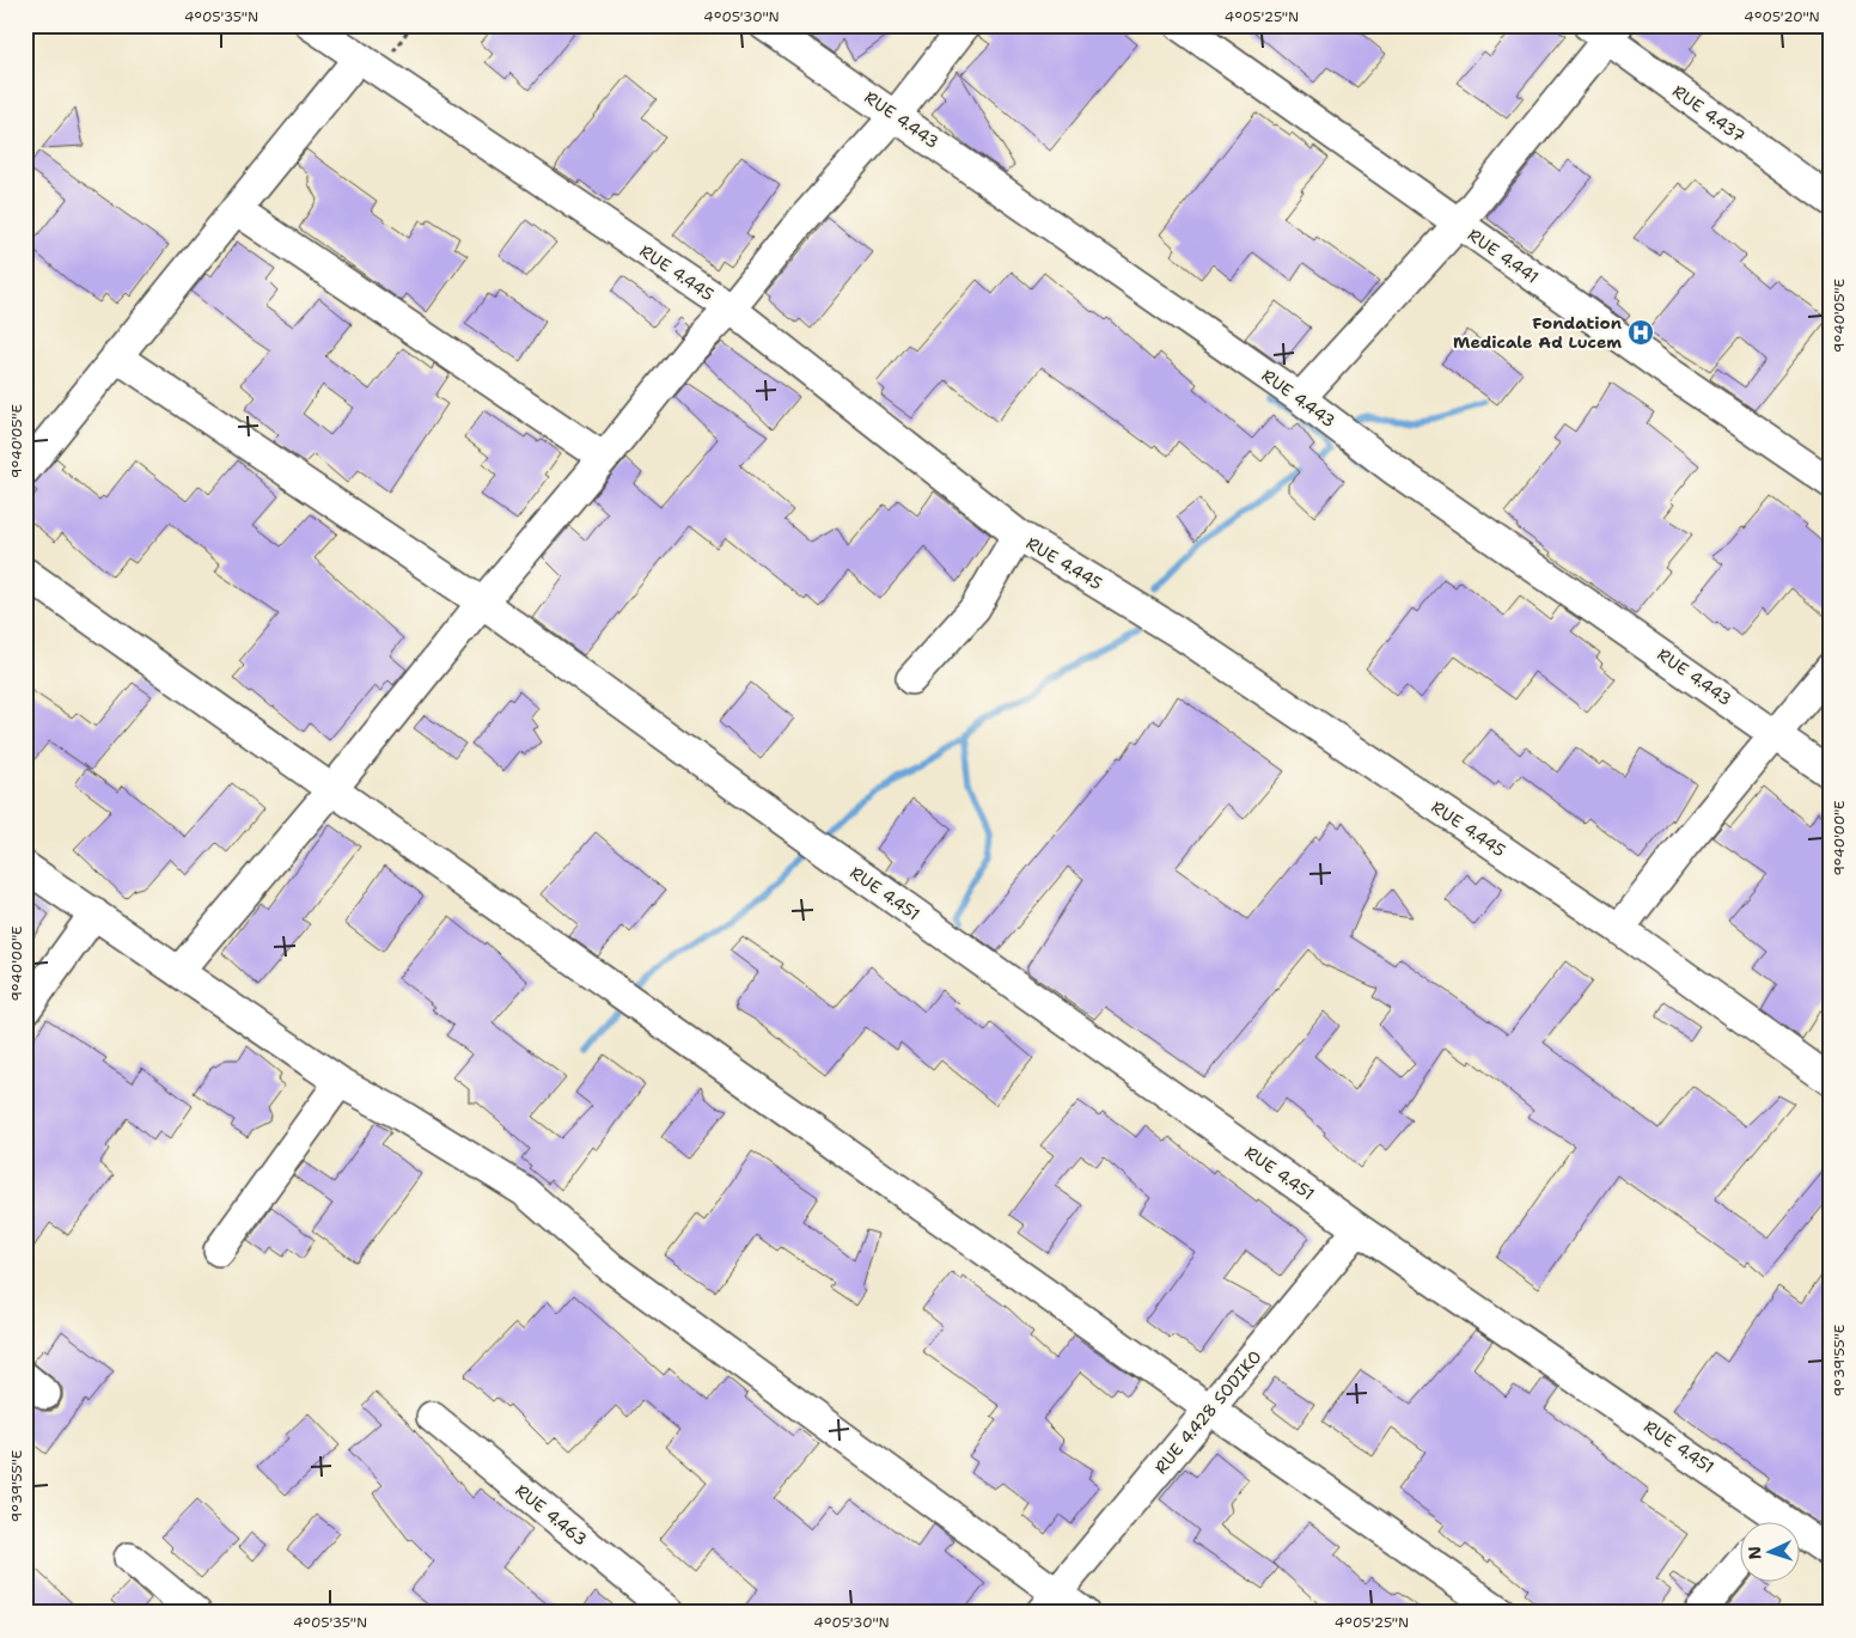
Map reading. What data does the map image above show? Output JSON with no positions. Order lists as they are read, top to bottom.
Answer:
{
  "streets": {
    "street": [
      "RUE 4.437",
      "RUE 4.443",
      "RUE 4.441",
      "RUE 4.445",
      "RUE 4.451",
      "RUE 4.428 SODIKO",
      "RUE 4.463"
    ]
  },
  "crossings": [
    ["RUE 4.451", "RUE 4.428 SODIKO"]
  ],
  "places": {
    "hospital": ["Fondation Medicale Ad Lucem"]
  },
  "north": "left",
  "coordinates": [
    "4°05'35\"N",
    "4°05'30\"N",
    "4°05'25\"N",
    "4°05'20\"N",
    "9°40'05\"E",
    "9°40'00\"E",
    "9°39'55\"E"
  ]
}
